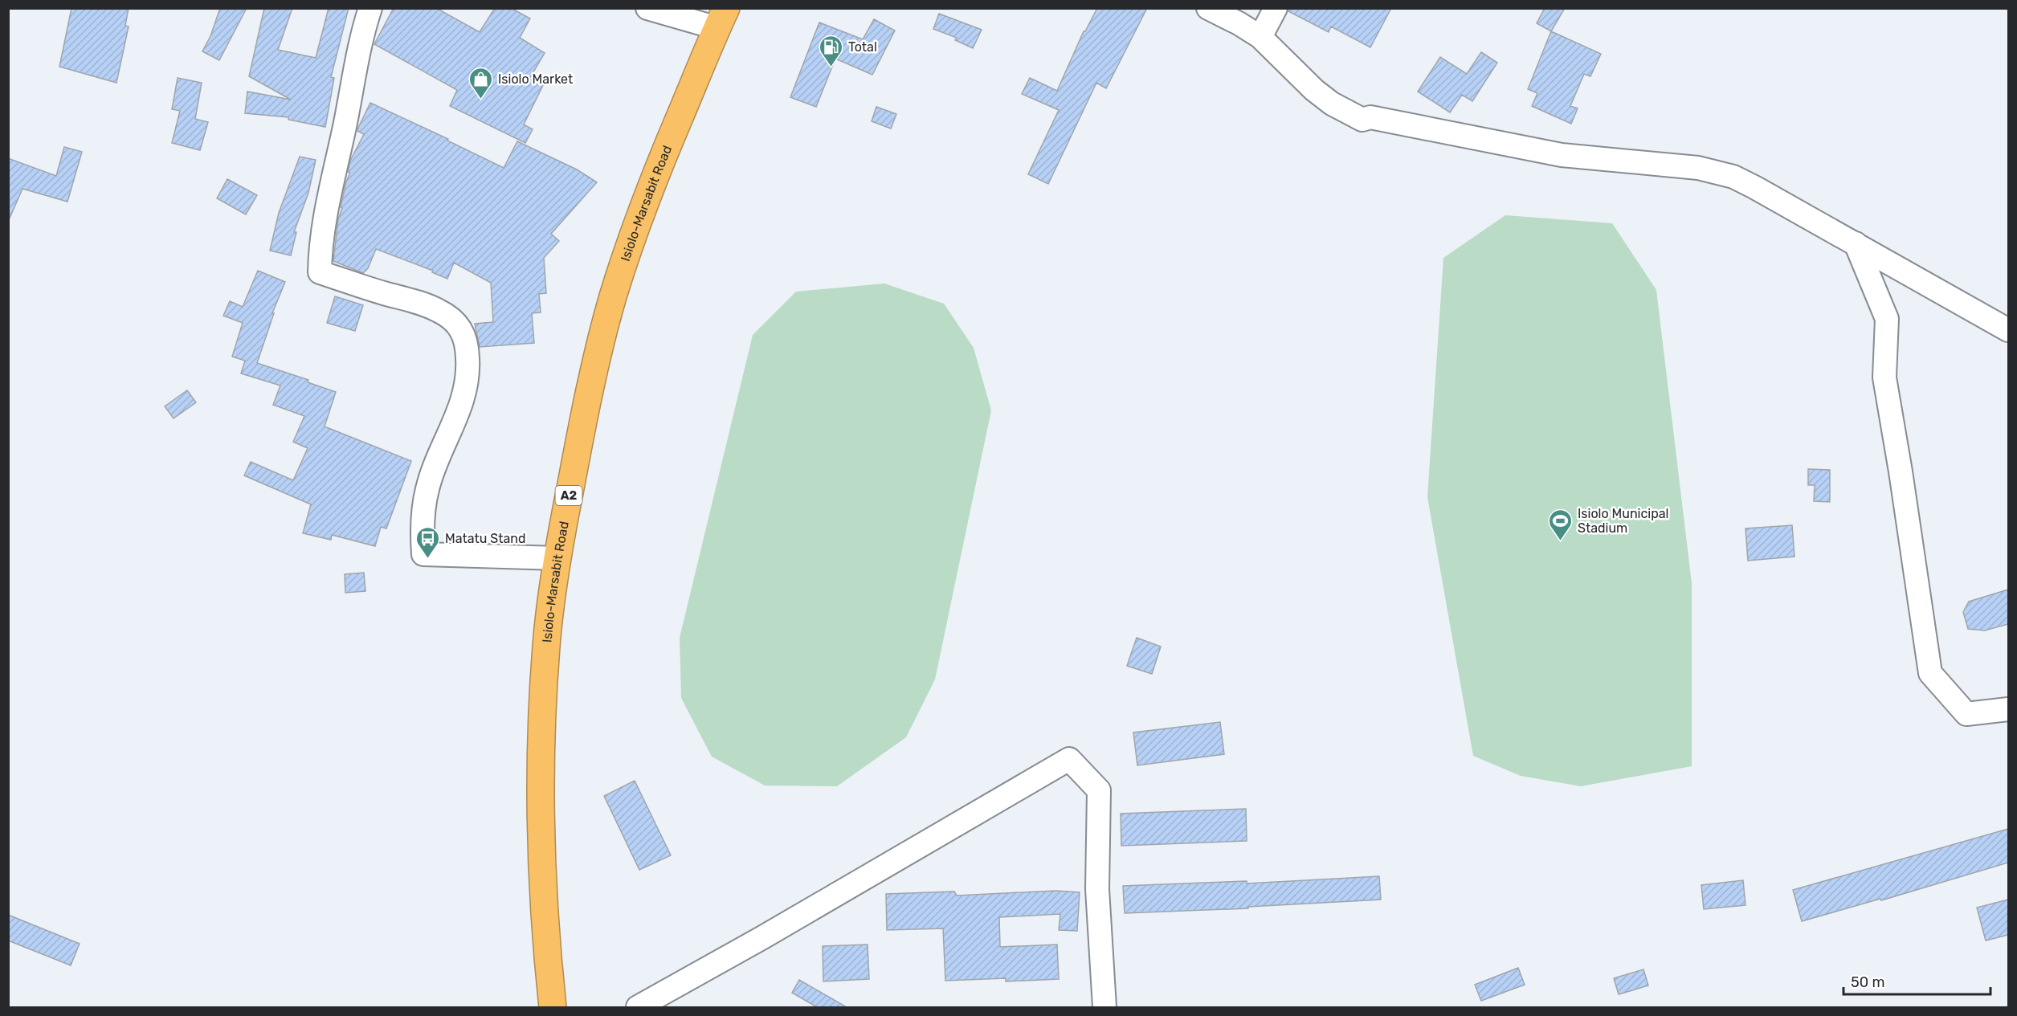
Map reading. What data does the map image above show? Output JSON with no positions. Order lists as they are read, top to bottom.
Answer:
{
  "streets": {
    "highway": ["Isiolo-Marsabit Road", "A2"]
  },
  "places": {
    "fuel station": ["Total"],
    "shop": ["Isiolo Market"],
    "sports": ["Isiolo Municipal Stadium"],
    "bus stop": ["Matatu Stand"]
  },
  "scale_bar": "50 m"
}
